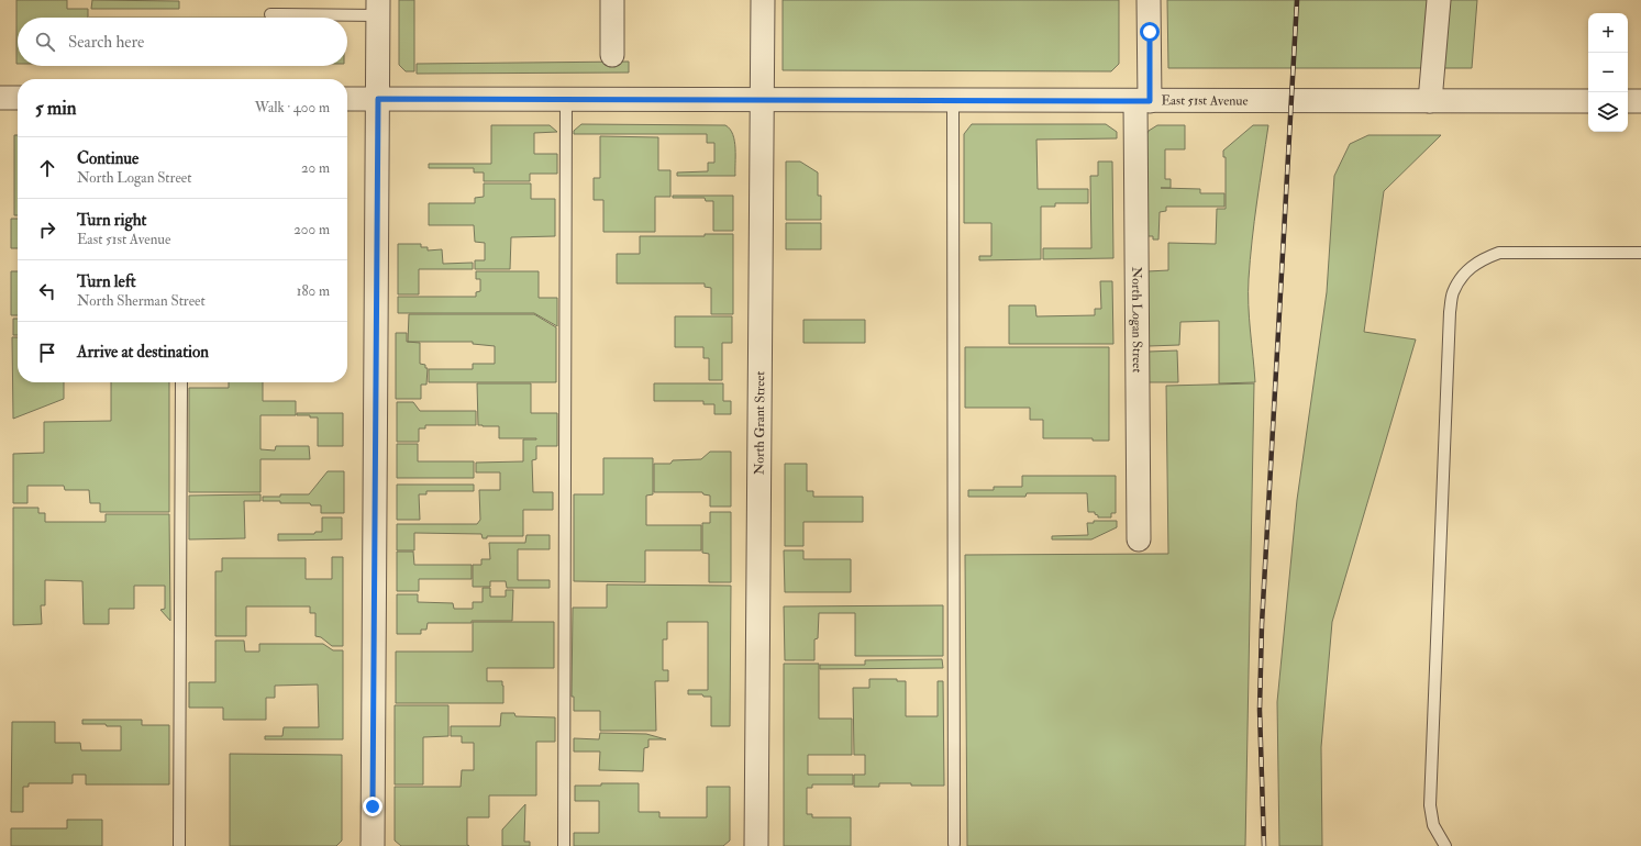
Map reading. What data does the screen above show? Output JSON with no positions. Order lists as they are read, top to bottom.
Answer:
{
  "streets": {
    "street": ["East 51st Avenue", "North Logan Street", "North Grant Street"]
  },
  "crossings": [
    ["East 51st Avenue", "North Logan Street"],
    ["East 51st Avenue", "North Grant Street"]
  ],
  "page": {
    "map_buttons": ["+", "−"],
    "search": "Search here",
    "heading": ["5 min", "Walk · 400 m"],
    "list": [
      ["Continue", "North Logan Street", "20 m"],
      ["Turn right", "East 51st Avenue", "200 m"],
      ["Turn left", "North Sherman Street", "180 m"],
      "Arrive at destination"
    ]
  }
}
